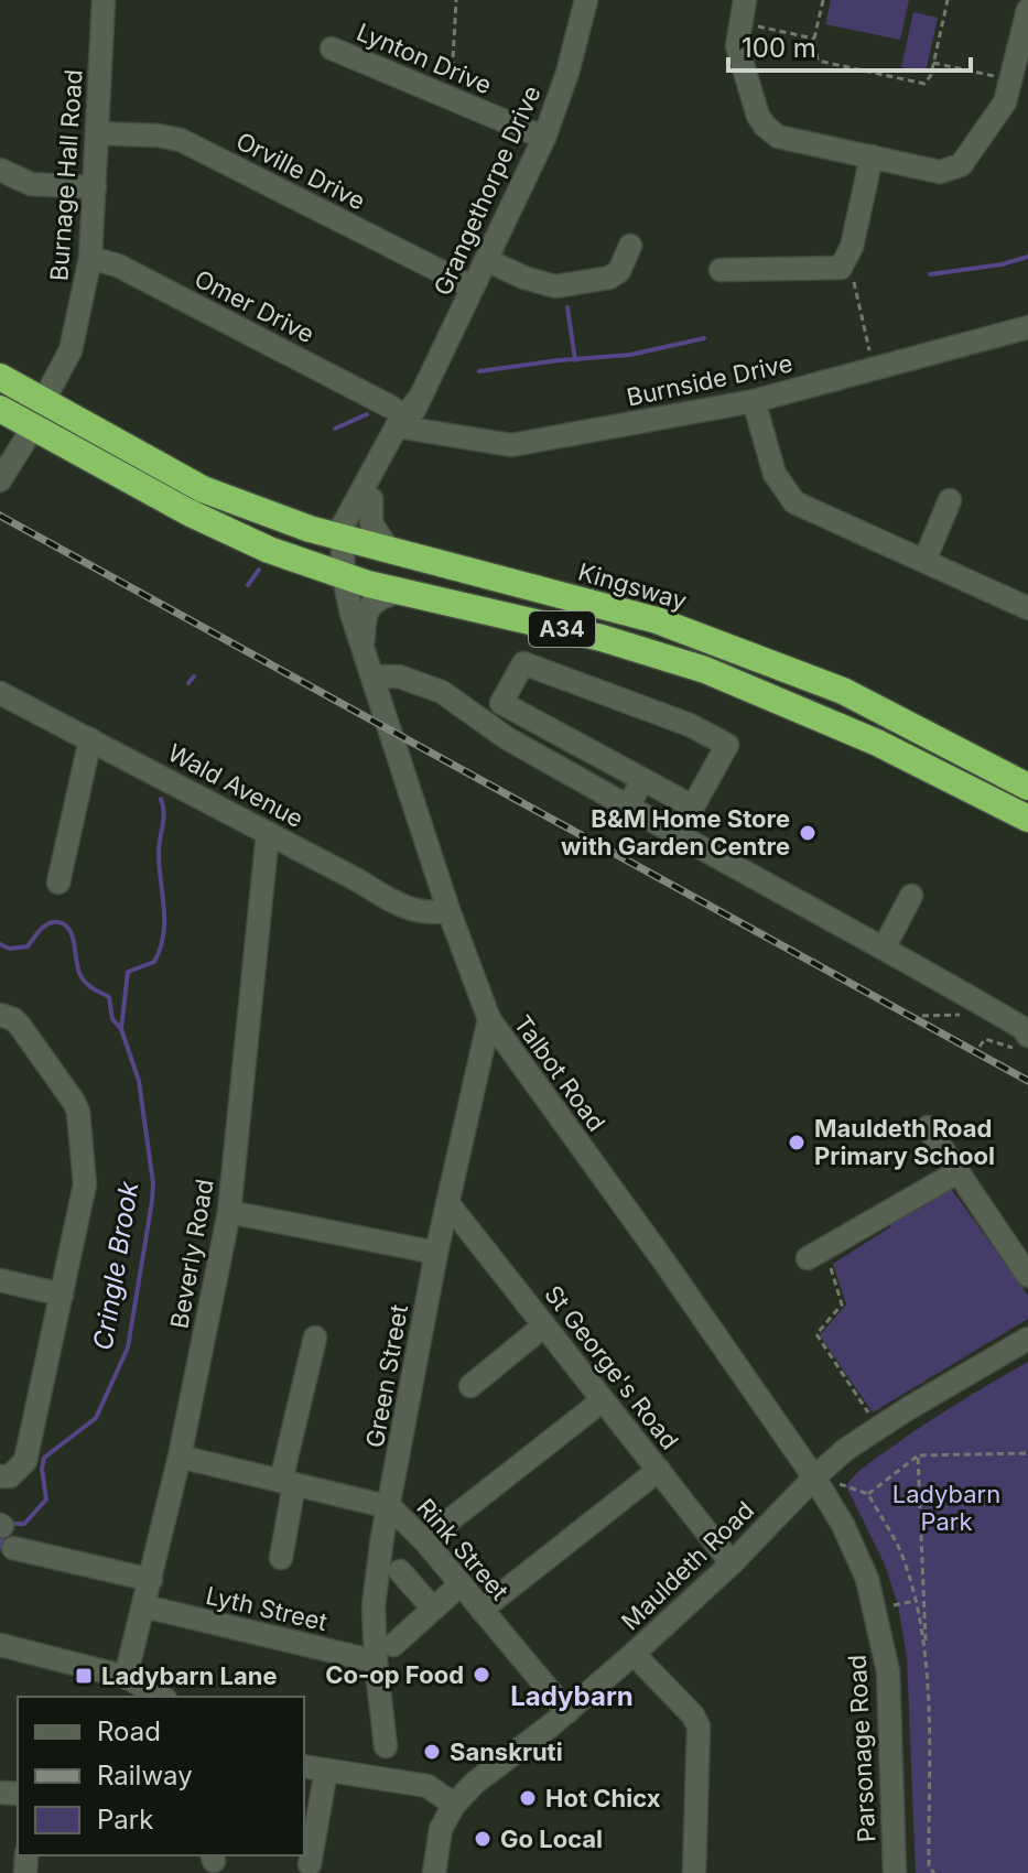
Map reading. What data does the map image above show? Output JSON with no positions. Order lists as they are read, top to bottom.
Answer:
{
  "streets": {
    "highway": ["Kingsway", "A34"],
    "street": [
      "Lynton Drive",
      "Orville Drive",
      "Burnage Hall Road",
      "Grangethorpe Drive",
      "Omer Drive",
      "Burnside Drive",
      "Wald Avenue",
      "Talbot Road",
      "Beverly Road",
      "St George's Road",
      "Green Street",
      "Rink Street",
      "Mauldeth Road",
      "Lyth Street",
      "Parsonage Road"
    ]
  },
  "crossings": [
    ["Lynton Drive", "Grangethorpe Drive"],
    ["Orville Drive", "Burnage Hall Road"],
    ["Orville Drive", "Grangethorpe Drive"],
    ["Burnage Hall Road", "Omer Drive"],
    ["Burnage Hall Road", "Kingsway"],
    ["Grangethorpe Drive", "Omer Drive"],
    ["Grangethorpe Drive", "Burnside Drive"],
    ["Grangethorpe Drive", "Kingsway"],
    ["Grangethorpe Drive", "Talbot Road"],
    ["Omer Drive", "Burnside Drive"],
    ["Kingsway", "Talbot Road"],
    ["Wald Avenue", "Talbot Road"],
    ["Wald Avenue", "Beverly Road"],
    ["Talbot Road", "Green Street"],
    ["Talbot Road", "Mauldeth Road"],
    ["Talbot Road", "Parsonage Road"],
    ["Beverly Road", "Rink Street"],
    ["Beverly Road", "Lyth Street"],
    ["St George's Road", "Green Street"],
    ["St George's Road", "Mauldeth Road"],
    ["Green Street", "Rink Street"],
    ["Green Street", "Lyth Street"],
    ["Rink Street", "Mauldeth Road"],
    ["Mauldeth Road", "Parsonage Road"]
  ],
  "districts": ["Ladybarn"],
  "water": ["Cringle Brook"],
  "parks": ["Ladybarn Park"],
  "places": {
    "other": [
      "B&M Home Store with Garden Centre",
      "Mauldeth Road Primary School",
      "Co-op Food",
      "Sanskruti",
      "Hot Chicx",
      "Go Local"
    ],
    "transit": ["Ladybarn Lane"]
  },
  "legend": ["Road", "Railway", "Park"],
  "scale_bar": "100 m"
}
